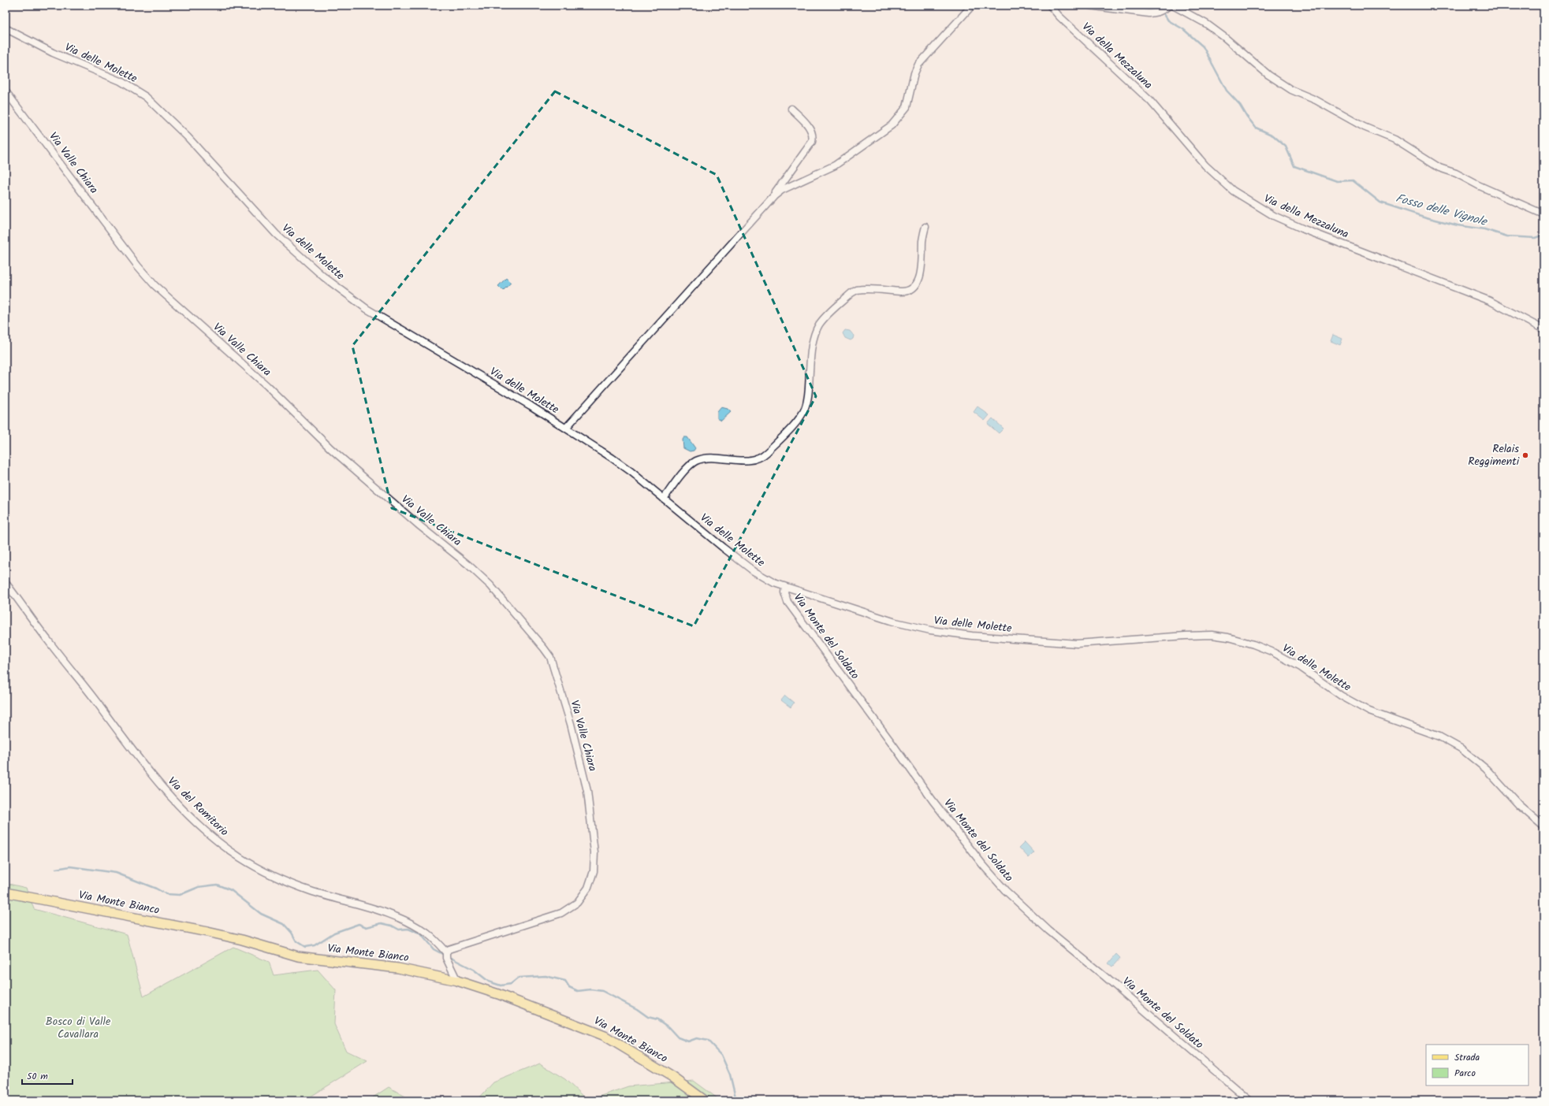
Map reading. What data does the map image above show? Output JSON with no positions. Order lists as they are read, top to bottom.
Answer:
{
  "streets": {
    "main road": ["Via Monte Bianco"],
    "street": [
      "Via della Mezzaluna",
      "Via delle Molette",
      "Via Valle Chiara",
      "Via Monte del Soldato",
      "Via del Romitorio"
    ]
  },
  "crossings": [
    ["Via delle Molette", "Via Monte del Soldato"],
    ["Via Valle Chiara", "Via del Romitorio"]
  ],
  "water": ["Fosso delle Vignole"],
  "parks": ["Bosco di Valle Cavallara"],
  "places": ["Relais Reggimenti"],
  "legend": ["Strada", "Parco"],
  "scale_bar": "50 m"
}
